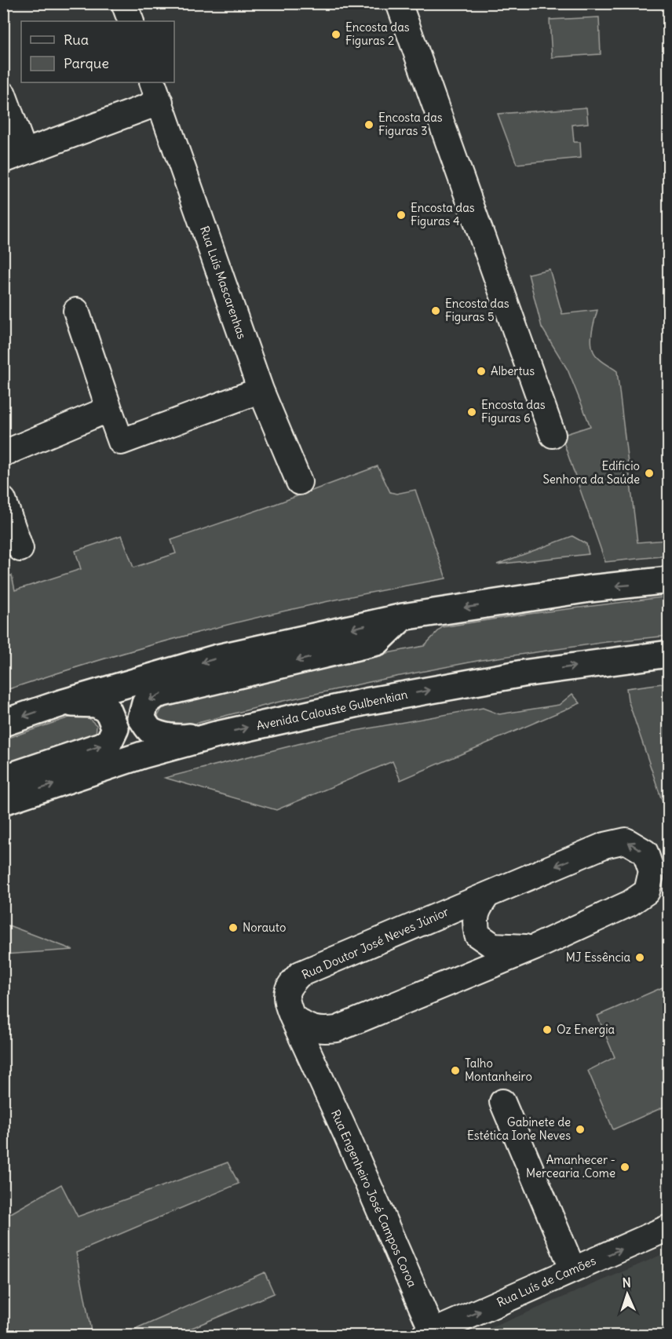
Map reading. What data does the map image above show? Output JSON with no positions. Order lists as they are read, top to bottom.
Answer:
{
  "streets": {
    "main road": ["Avenida Calouste Gulbenkian"],
    "street": [
      "Rua Luís Mascarenhas",
      "Rua Doutor José Neves Júnior",
      "Rua Engenheiro José Campos Coroa",
      "Rua Luís de Camões"
    ]
  },
  "crossings": [
    ["Rua Doutor José Neves Júnior", "Rua Engenheiro José Campos Coroa"],
    ["Rua Engenheiro José Campos Coroa", "Rua Luís de Camões"]
  ],
  "one_way": ["Rua Luís de Camões"],
  "places": [
    "Encosta das Figuras 2",
    "Encosta das Figuras 3",
    "Encosta das Figuras 4",
    "Encosta das Figuras 5",
    "Albertus",
    "Encosta das Figuras 6",
    "Edificio Senhora da Saúde",
    "Norauto",
    "MJ Essência",
    "Oz Energia",
    "Talho Montanheiro",
    "Gabinete de Estética Ione Neves",
    "Amanhecer - Mercearia .Come"
  ],
  "legend": ["Rua", "Parque"],
  "north": "top"
}
